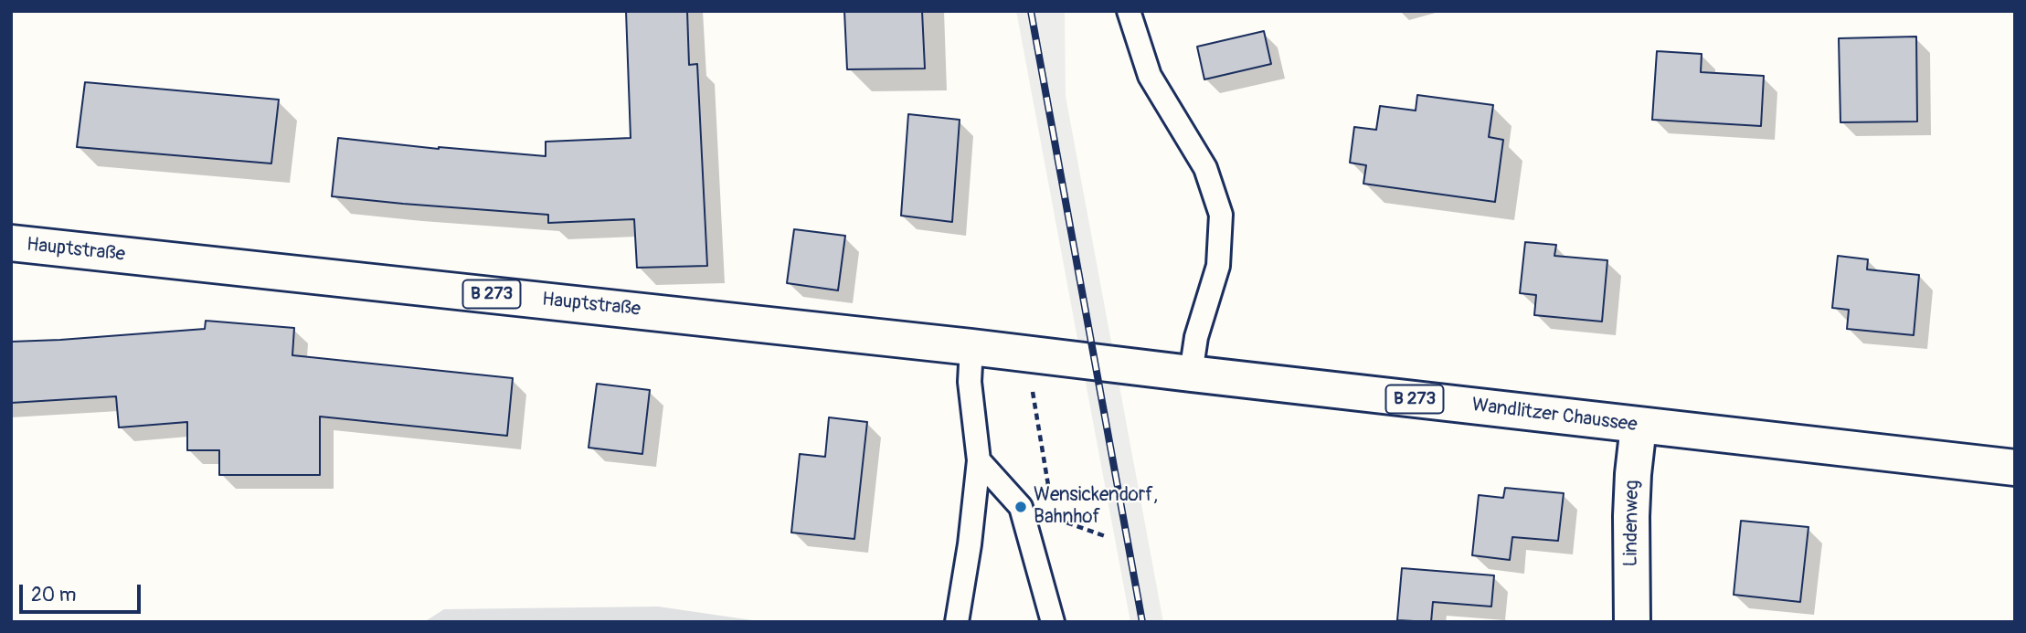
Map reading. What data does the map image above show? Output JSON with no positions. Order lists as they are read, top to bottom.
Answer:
{
  "streets": {
    "main road": [
      "Hauptstraße",
      "B 273",
      "Wandlitzer Chaussee",
      "Lindenweg"
    ]
  },
  "crossings": [
    ["Hauptstraße", "Wandlitzer Chaussee"],
    ["Wandlitzer Chaussee", "Lindenweg"]
  ],
  "places": ["Wensickendorf, Bahnhof"],
  "scale_bar": "20 m"
}
